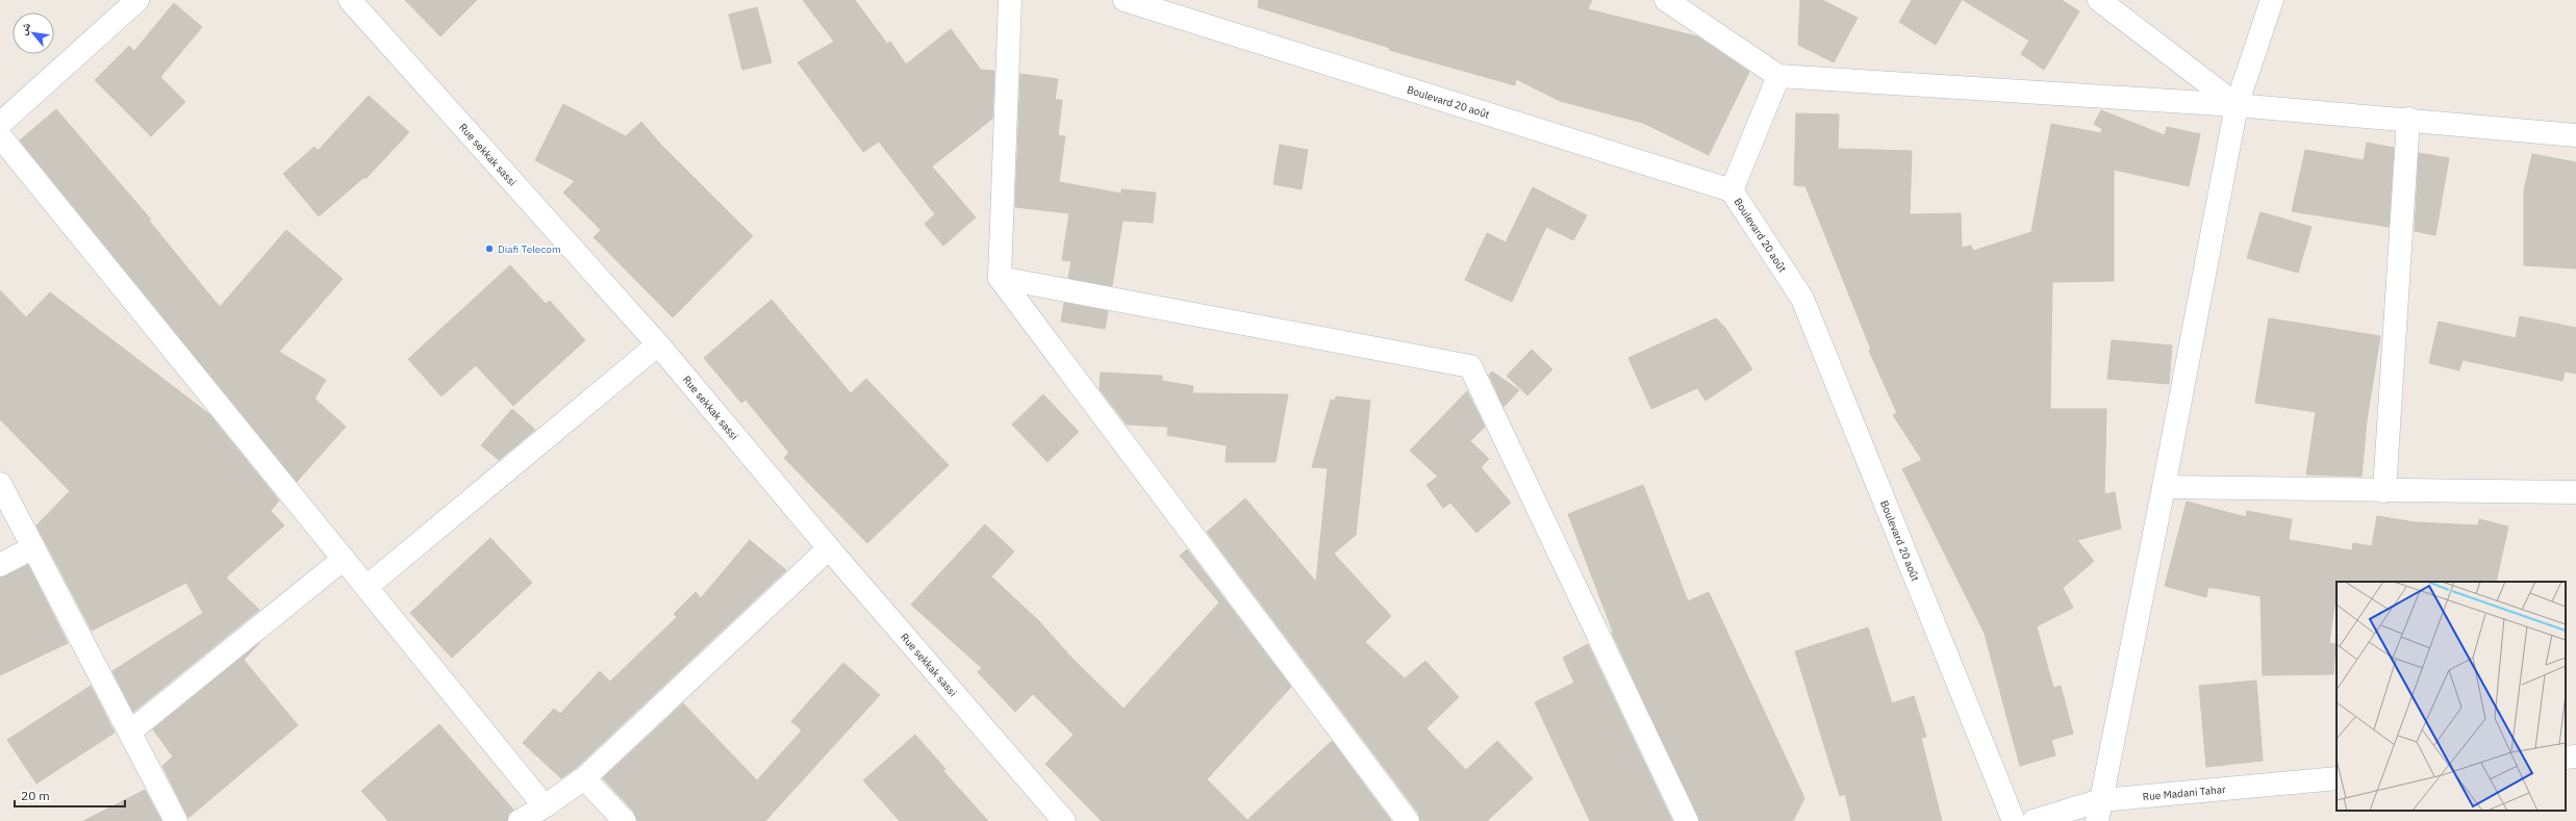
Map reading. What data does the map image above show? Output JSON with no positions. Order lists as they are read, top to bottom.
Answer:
{
  "streets": {
    "street": ["Boulevard 20 août", "Rue sekkak sassi", "Rue Madani Tahar"]
  },
  "places": ["Diafi Telecom"],
  "scale_bar": "20 m",
  "north": "top left"
}
